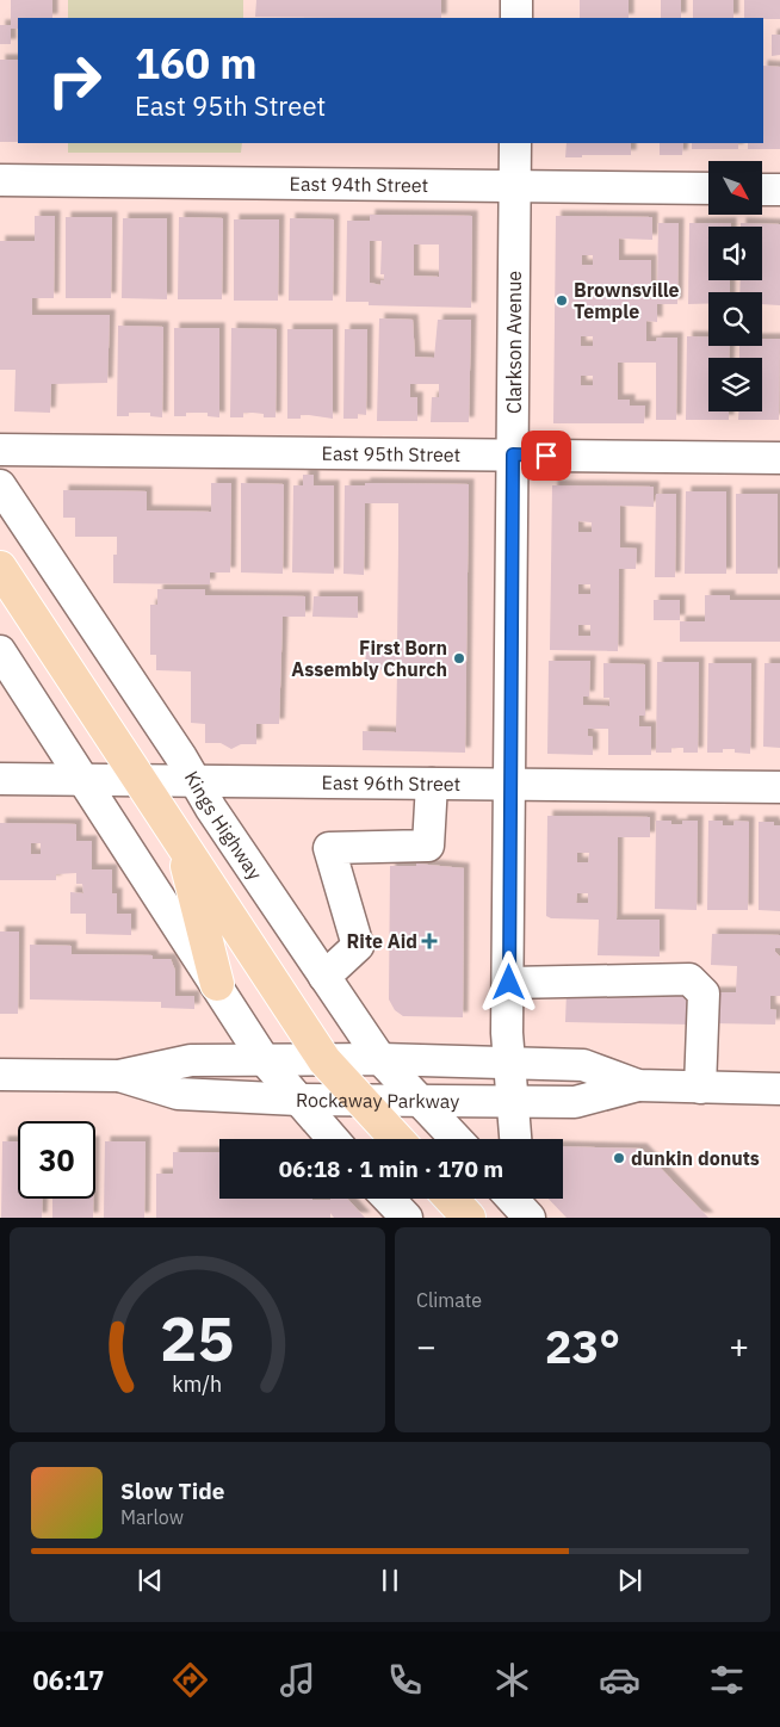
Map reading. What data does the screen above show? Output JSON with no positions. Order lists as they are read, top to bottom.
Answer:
{
  "streets": {
    "street": [
      "East 94th Street",
      "Clarkson Avenue",
      "East 95th Street",
      "East 96th Street",
      "Kings Highway",
      "Rockaway Parkway"
    ]
  },
  "crossings": [
    ["East 94th Street", "Clarkson Avenue"],
    ["Clarkson Avenue", "East 95th Street"],
    ["Clarkson Avenue", "East 96th Street"],
    ["Clarkson Avenue", "Rockaway Parkway"],
    ["East 96th Street", "Kings Highway"],
    ["Kings Highway", "Rockaway Parkway"]
  ],
  "places": {
    "other": ["Brownsville Temple", "First Born Assembly Church", "dunkin donuts"],
    "health": ["Rite Aid"]
  },
  "north": "bottom right",
  "page": {
    "turn": ["160 m", "East 95th Street"],
    "limit": "30",
    "trip": "06:18 · 1 min · 170 m",
    "tile": "Climate",
    "heat": ["−", "23°", "+"],
    "song": ["Slow Tide", "Marlow"],
    "tabs": "06:17",
    "gauge": ["25", "km/h"]
  }
}
